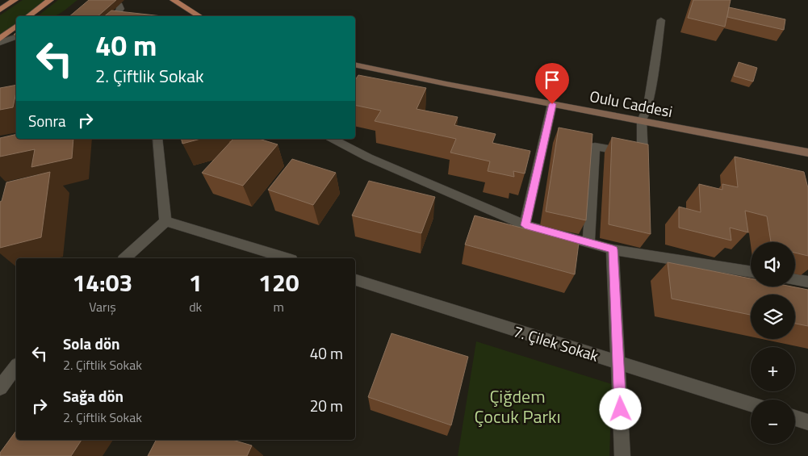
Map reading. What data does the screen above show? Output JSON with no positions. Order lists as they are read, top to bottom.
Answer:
{
  "streets": {
    "street": ["Oulu Caddesi", "7. Çilek Sokak"]
  },
  "parks": ["Çiğdem Çocuk Parkı"],
  "page": {
    "turn": ["40 m", "2. Çiftlik Sokak"],
    "then": "Sonra",
    "map_buttons": ["+", "−"],
    "eta": [
      "14:03",
      "Varış",
      "1",
      "dk",
      "120",
      "m"
    ],
    "list": [
      {
        "name": "Sola dön",
        "note": "2. Çiftlik Sokak",
        "value": "40 m"
      },
      {
        "name": "Sağa dön",
        "note": "2. Çiftlik Sokak",
        "value": "20 m"
      }
    ]
  }
}
